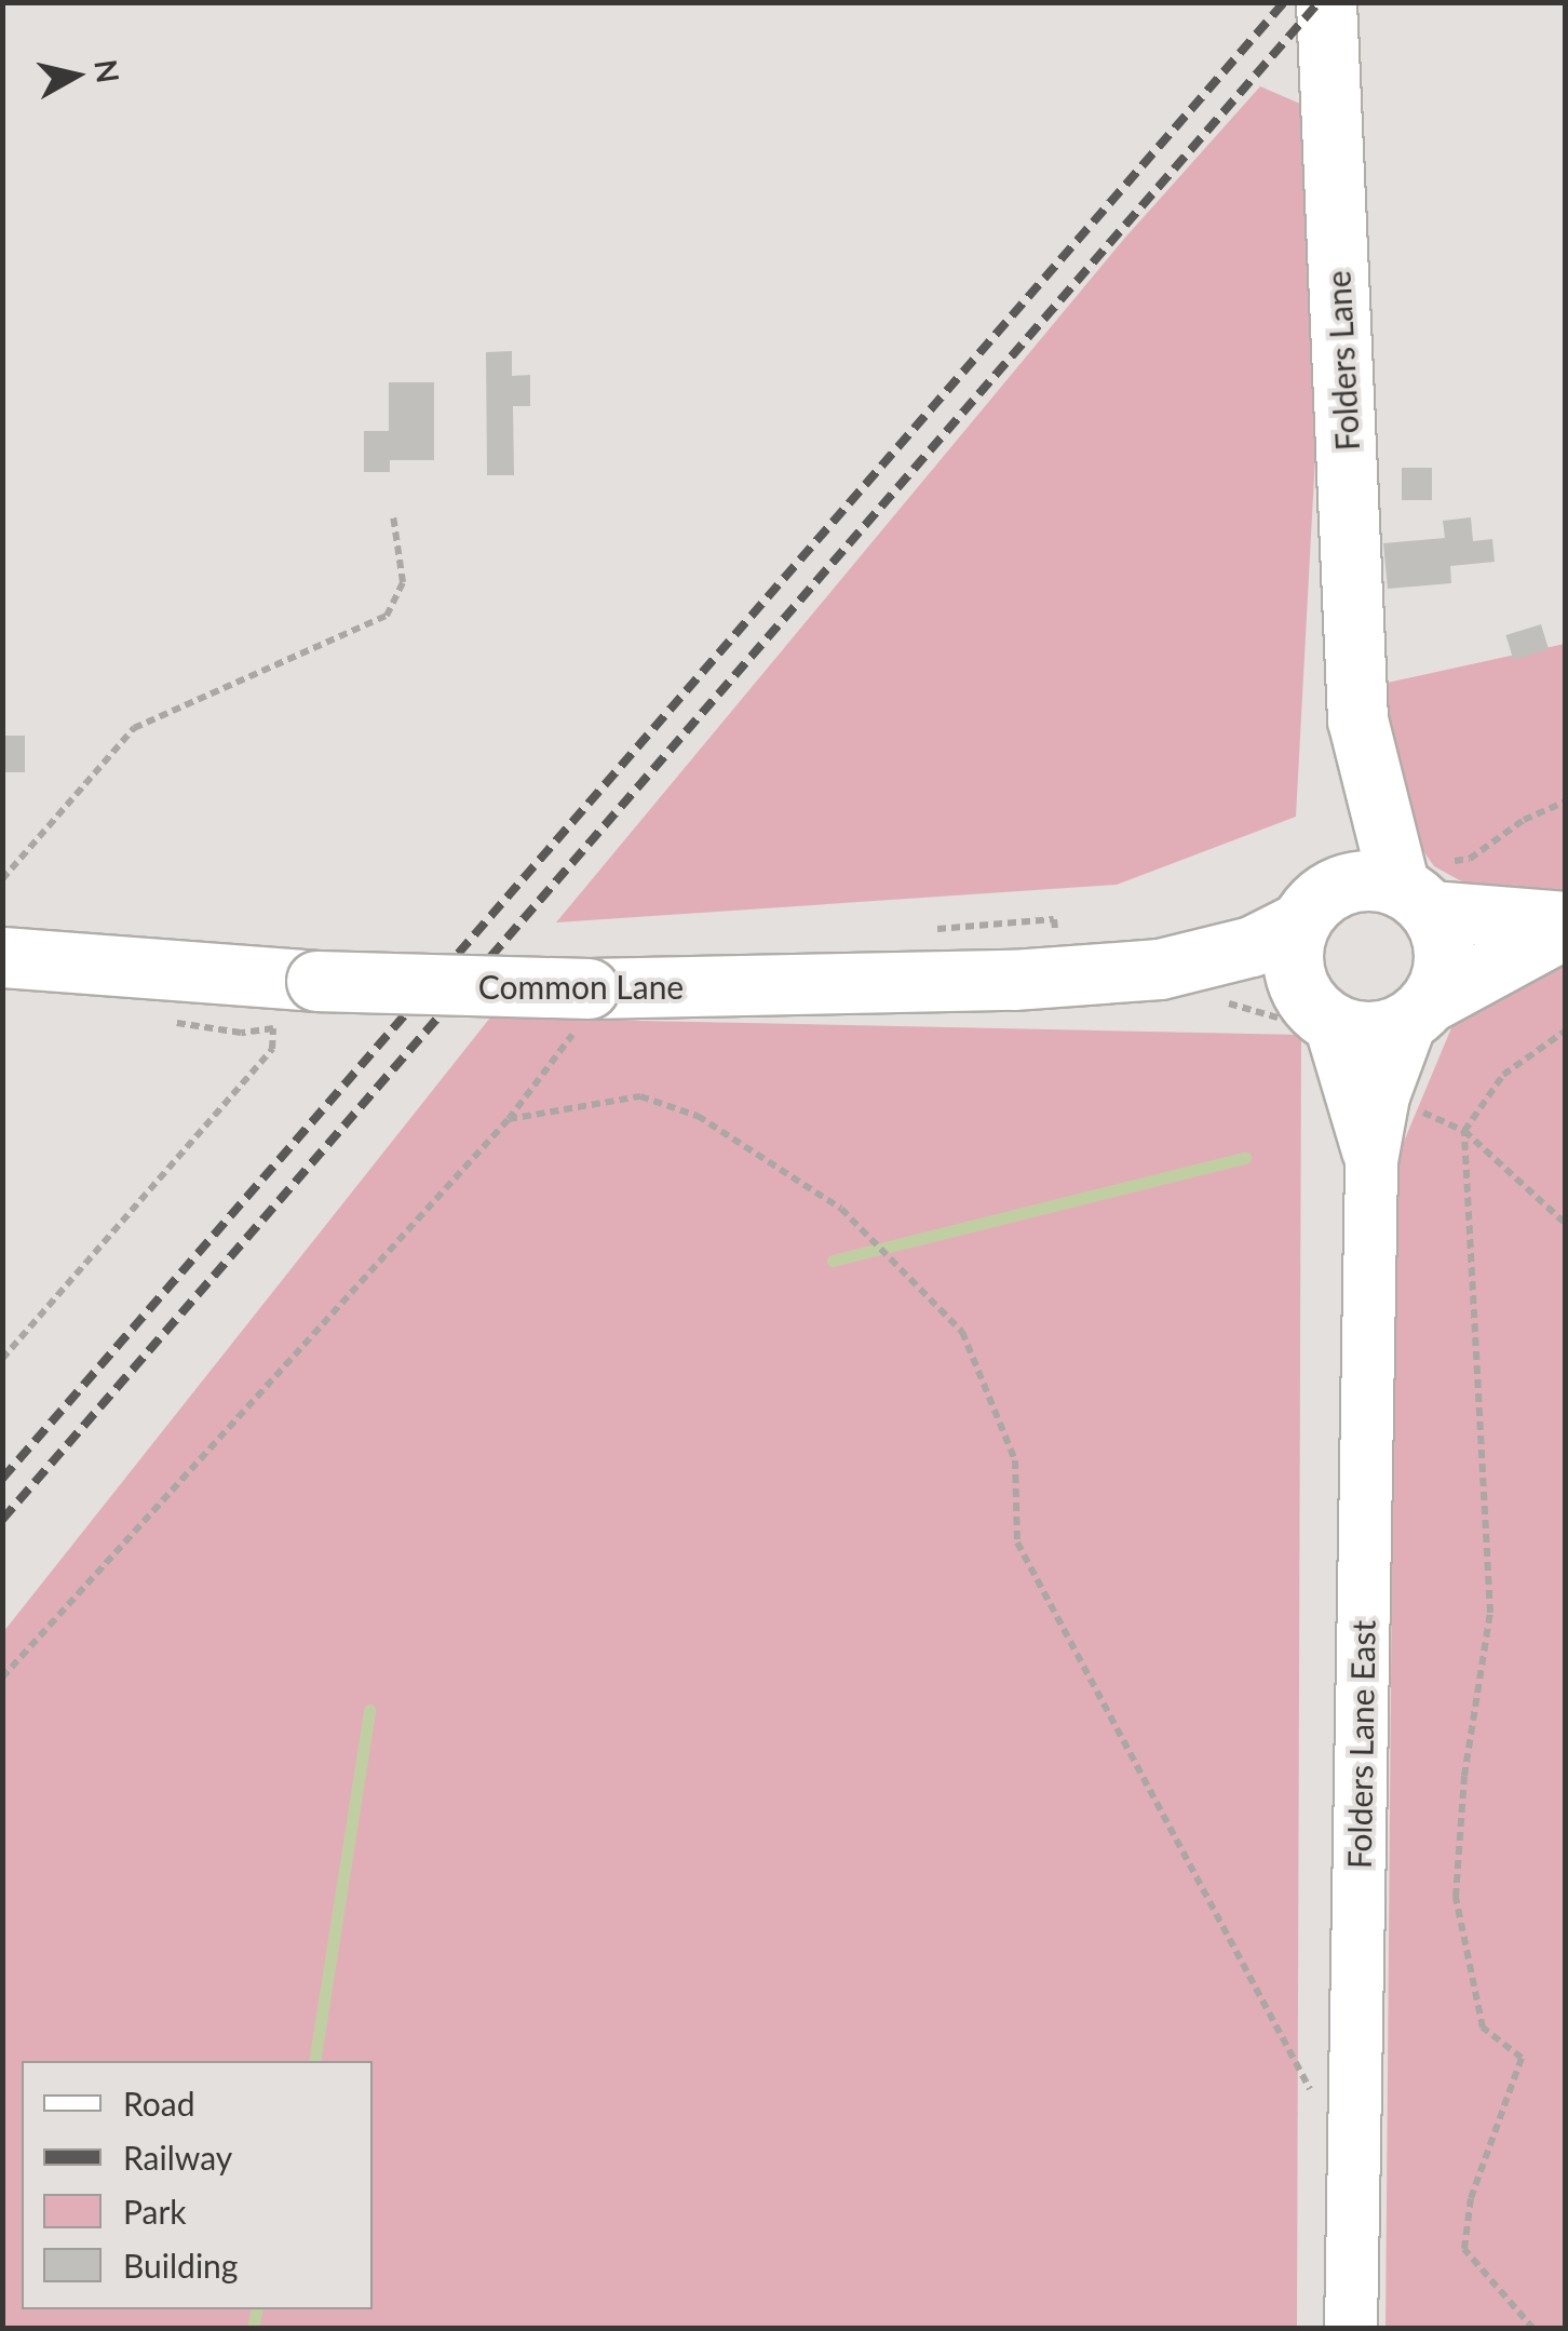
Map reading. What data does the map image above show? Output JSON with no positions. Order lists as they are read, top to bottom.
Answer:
{
  "streets": {
    "main road": ["Folders Lane", "Common Lane"],
    "street": ["Folders Lane East"]
  },
  "crossings": [
    ["Folders Lane", "Common Lane"],
    ["Folders Lane", "Folders Lane East"],
    ["Common Lane", "Folders Lane East"]
  ],
  "legend": [
    "Road",
    "Railway",
    "Park",
    "Building"
  ],
  "north": "right"
}
